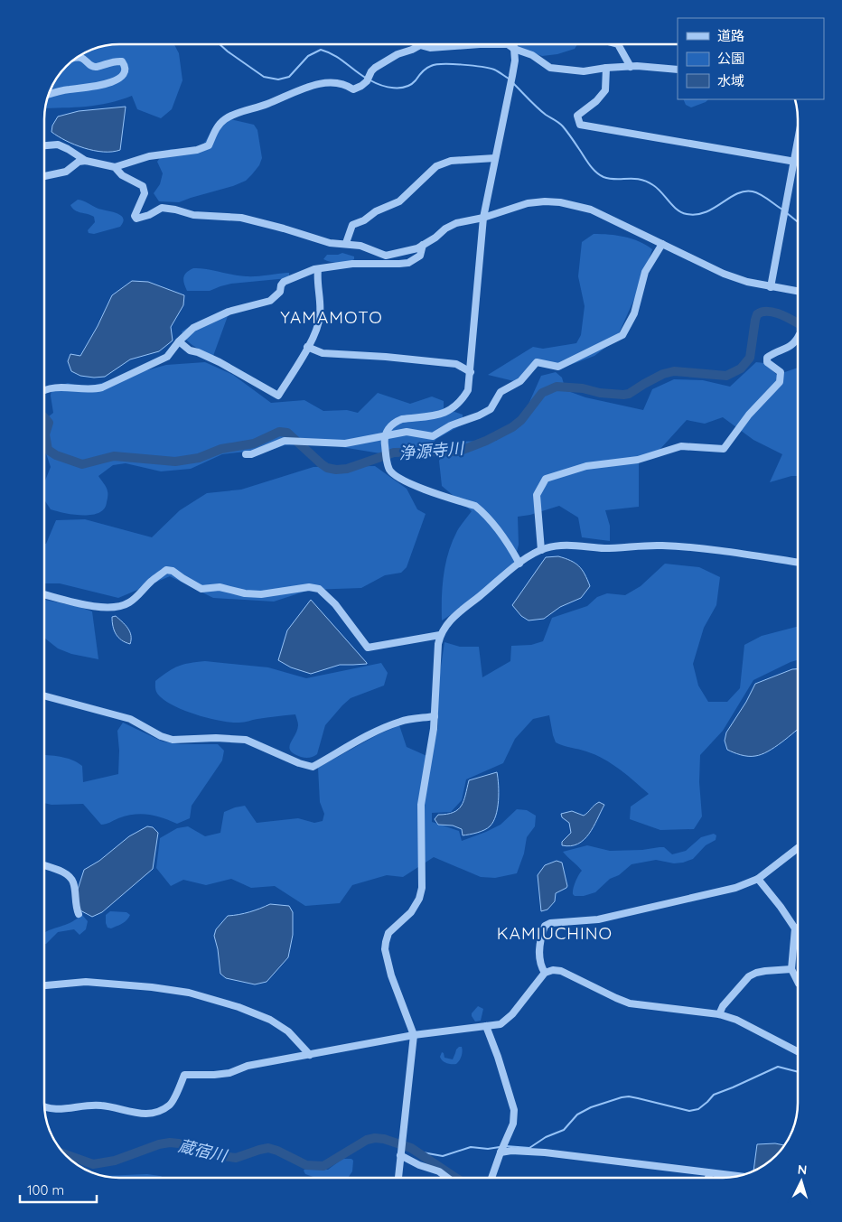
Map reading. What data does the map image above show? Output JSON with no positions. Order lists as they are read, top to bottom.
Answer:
{
  "districts": ["YAMAMOTO", "KAMIUCHINO"],
  "water": ["浄源寺川", "蔵宿川"],
  "legend": ["道路", "公園", "水域"],
  "scale_bar": "100 m",
  "north": "top"
}
